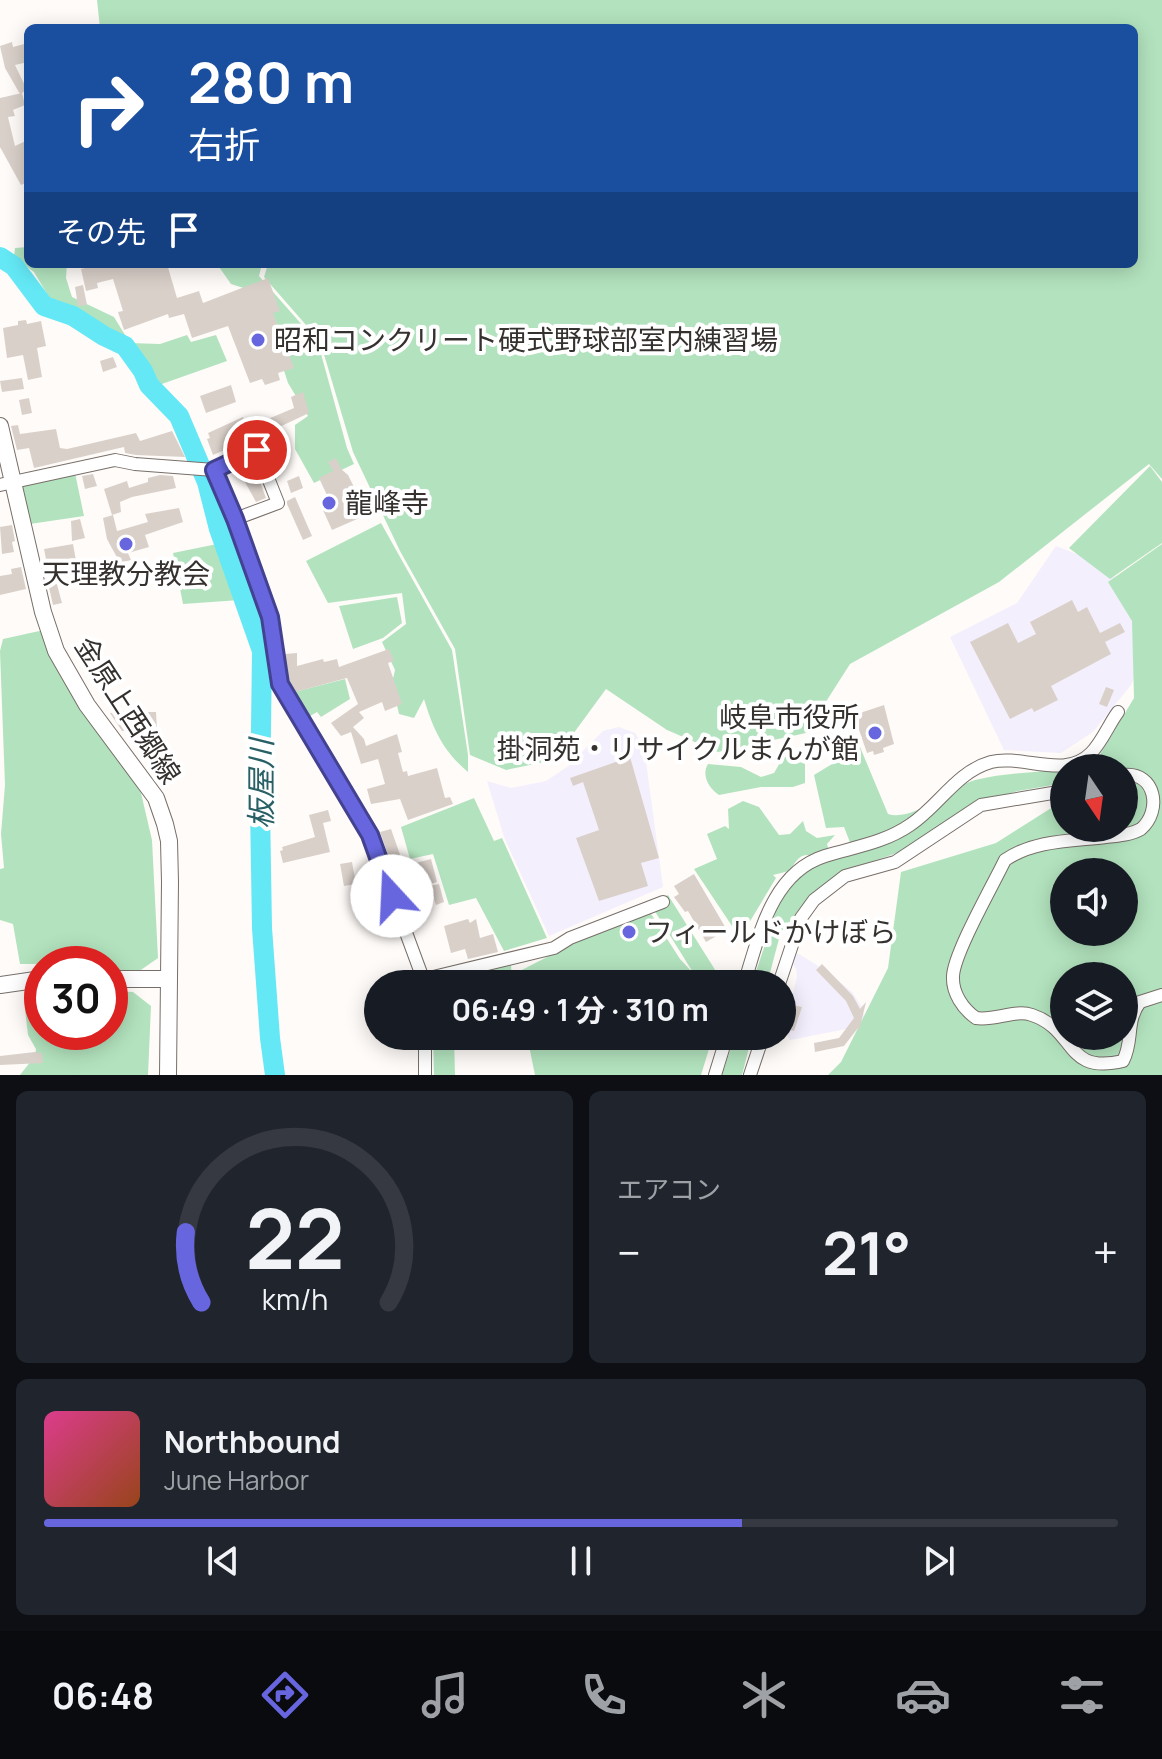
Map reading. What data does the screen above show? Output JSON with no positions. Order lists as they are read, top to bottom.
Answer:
{
  "streets": {
    "main road": ["金原上西郷線"]
  },
  "water": ["板屋川"],
  "places": [
    "昭和コンクリート硬式野球部室内練習場",
    "龍峰寺",
    "天理教分教会",
    "岐阜市役所 掛洞苑・リサイクルまんが館",
    "フィールドかけぼら"
  ],
  "north": "bottom",
  "page": {
    "turn": ["280 m", "右折"],
    "then": "その先",
    "limit": "30",
    "trip": "06:49 · 1 分 · 310 m",
    "tile": "エアコン",
    "heat": ["−", "21°", "+"],
    "song": ["Northbound", "June Harbor"],
    "tabs": "06:48",
    "gauge": ["22", "km/h"]
  }
}
